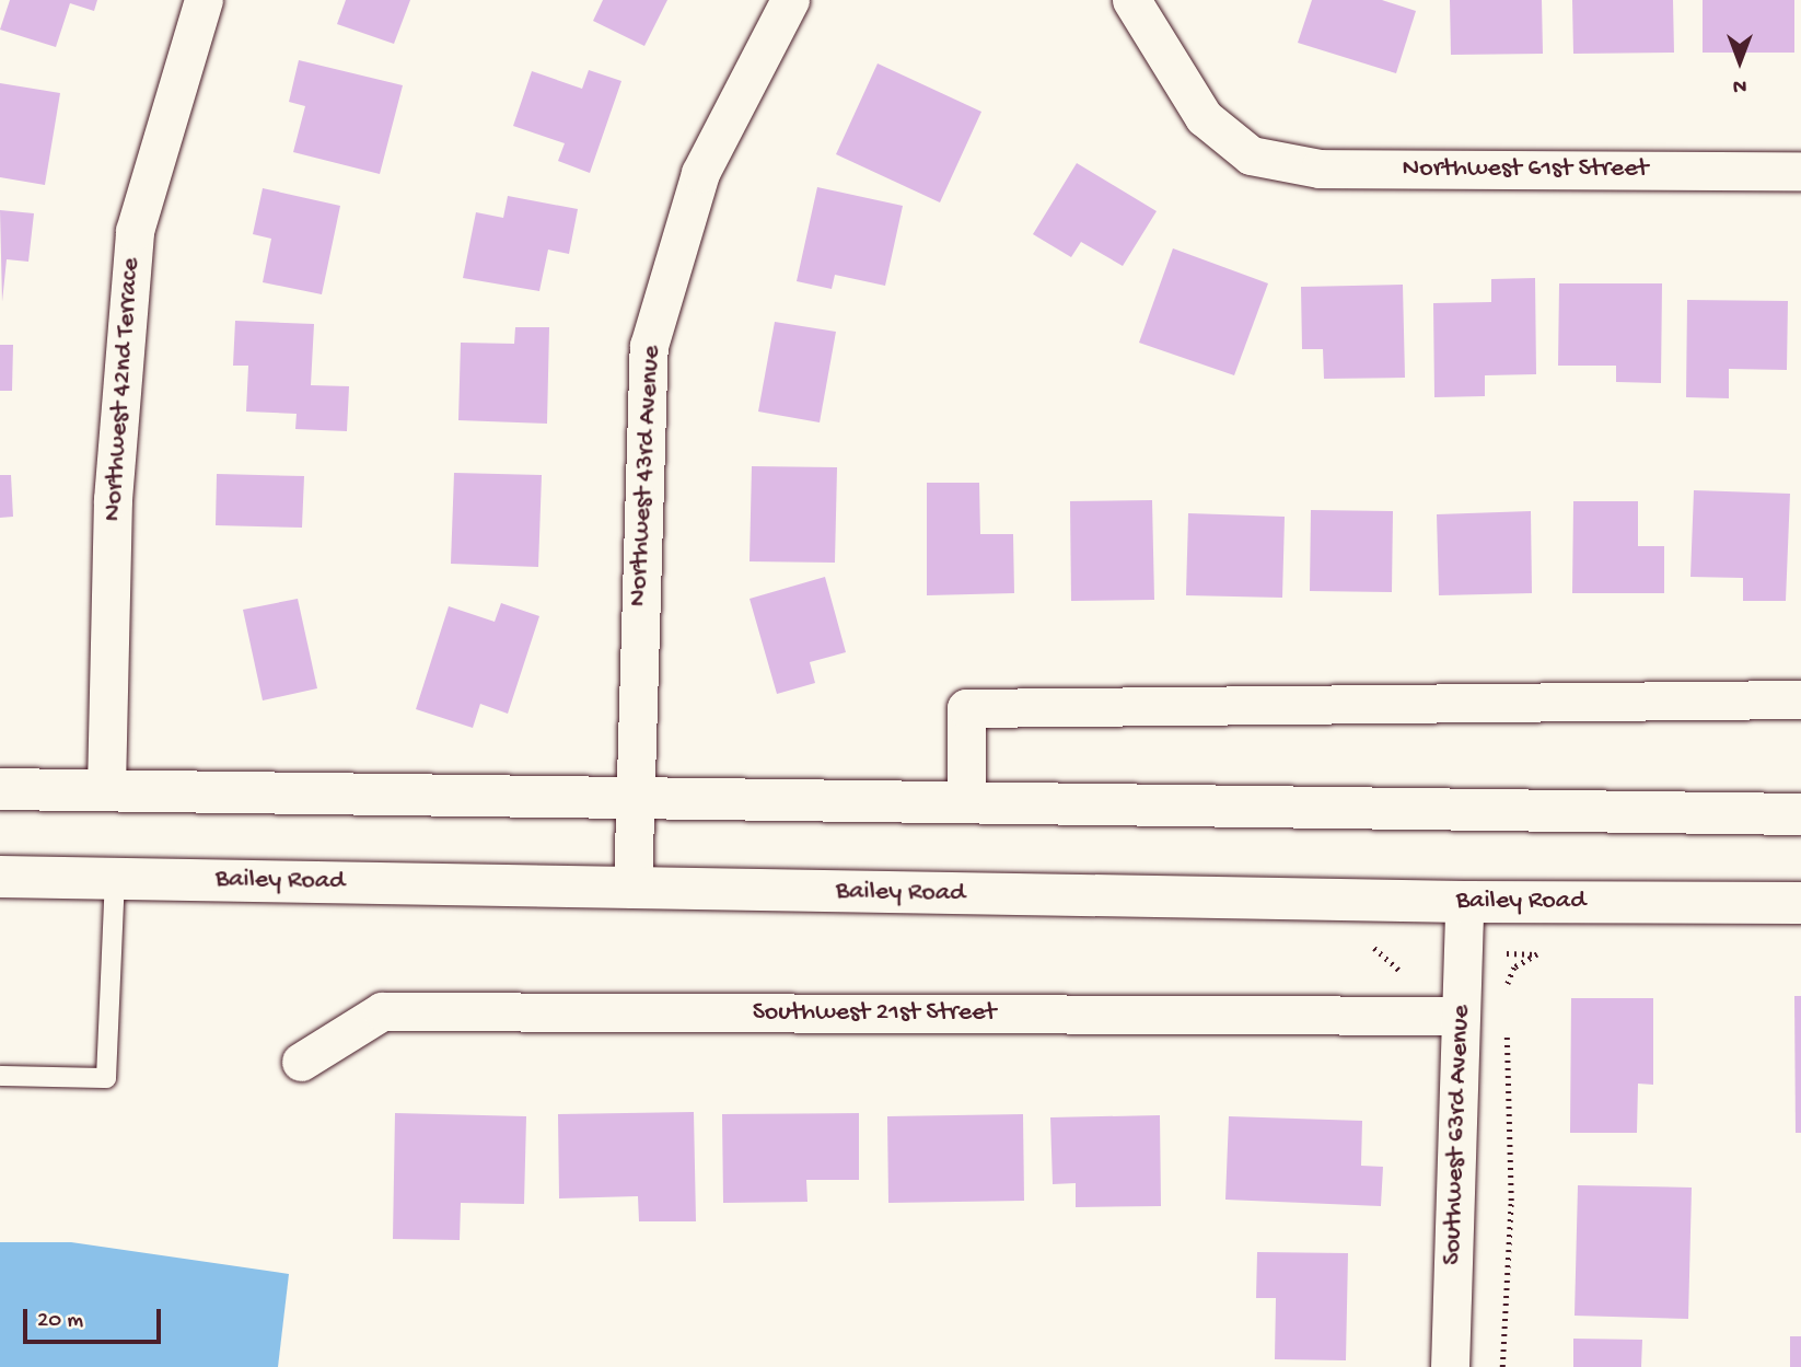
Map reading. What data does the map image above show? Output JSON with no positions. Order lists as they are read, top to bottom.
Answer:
{
  "streets": {
    "street": [
      "Northwest 61st Street",
      "Northwest 42nd Terrace",
      "Northwest 43rd Avenue",
      "Bailey Road",
      "Southwest 21st Street",
      "Southwest 63rd Avenue"
    ]
  },
  "crossings": [
    ["Northwest 43rd Avenue", "Bailey Road"],
    ["Bailey Road", "Southwest 63rd Avenue"],
    ["Southwest 21st Street", "Southwest 63rd Avenue"]
  ],
  "scale_bar": "20 m",
  "north": "bottom"
}
